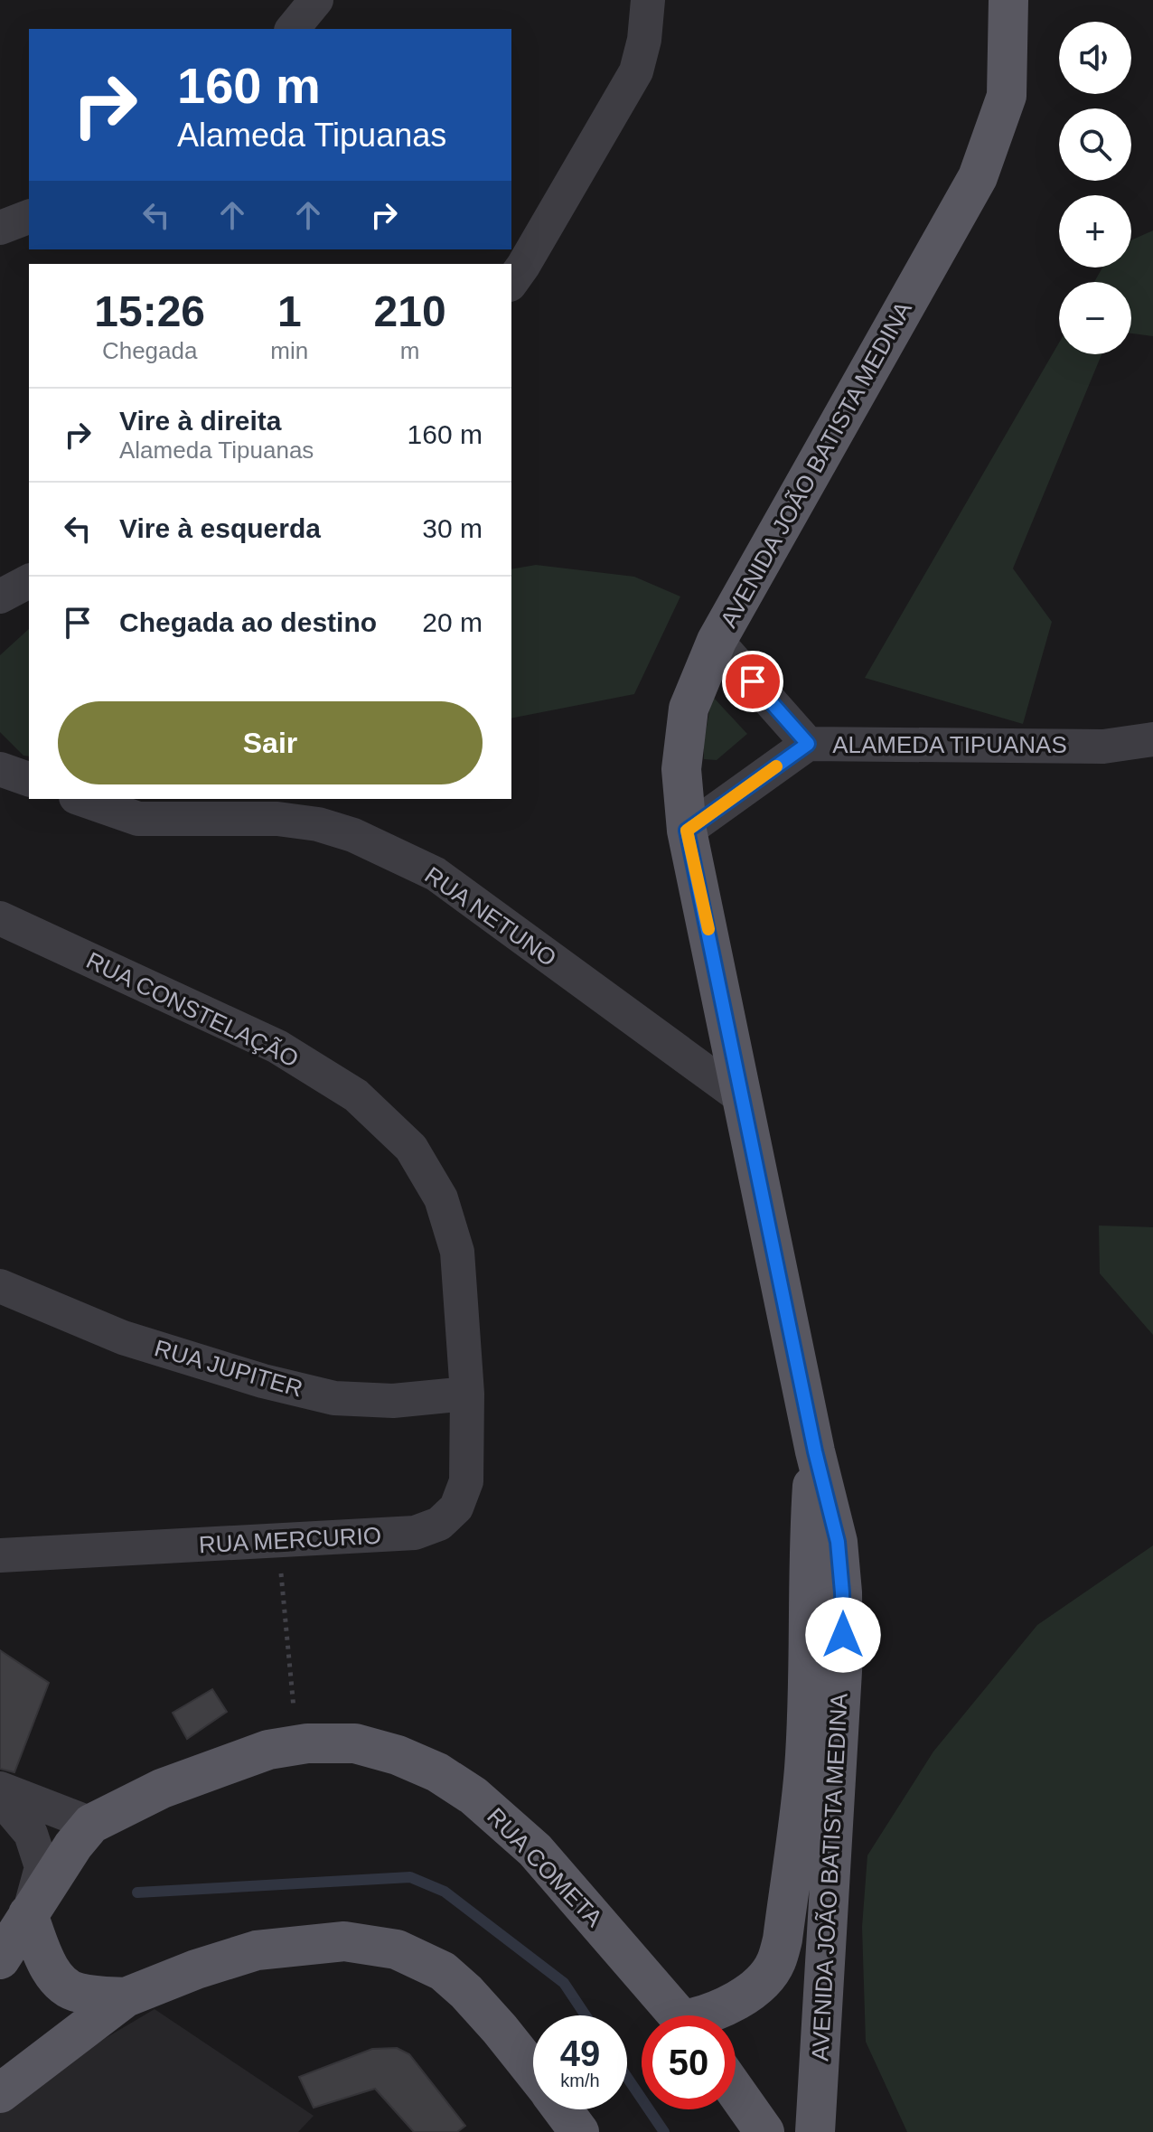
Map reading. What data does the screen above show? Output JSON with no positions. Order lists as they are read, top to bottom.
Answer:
{
  "streets": {
    "main road": ["AVENIDA JOÃO BATISTA MEDINA", "RUA COMETA"],
    "street": [
      "ALAMEDA TIPUANAS",
      "RUA NETUNO",
      "RUA CONSTELAÇÃO",
      "RUA JUPITER",
      "RUA MERCURIO"
    ]
  },
  "crossings": [
    ["AVENIDA JOÃO BATISTA MEDINA", "ALAMEDA TIPUANAS"],
    ["AVENIDA JOÃO BATISTA MEDINA", "RUA NETUNO"],
    ["RUA CONSTELAÇÃO", "RUA JUPITER"],
    ["RUA CONSTELAÇÃO", "RUA MERCURIO"],
    ["RUA JUPITER", "RUA MERCURIO"]
  ],
  "page": {
    "map_buttons": ["+", "−"],
    "turn": ["160 m", "Alameda Tipuanas"],
    "eta": [
      "15:26",
      "Chegada",
      "1",
      "min",
      "210",
      "m"
    ],
    "list": [
      {
        "name": "Vire à direita",
        "note": "Alameda Tipuanas",
        "value": "160 m"
      },
      {
        "name": "Vire à esquerda",
        "value": "30 m"
      },
      {
        "name": "Chegada ao destino",
        "value": "20 m"
      }
    ],
    "buttons": "Sair",
    "speed": "49 km/h",
    "limit": "50"
  }
}
